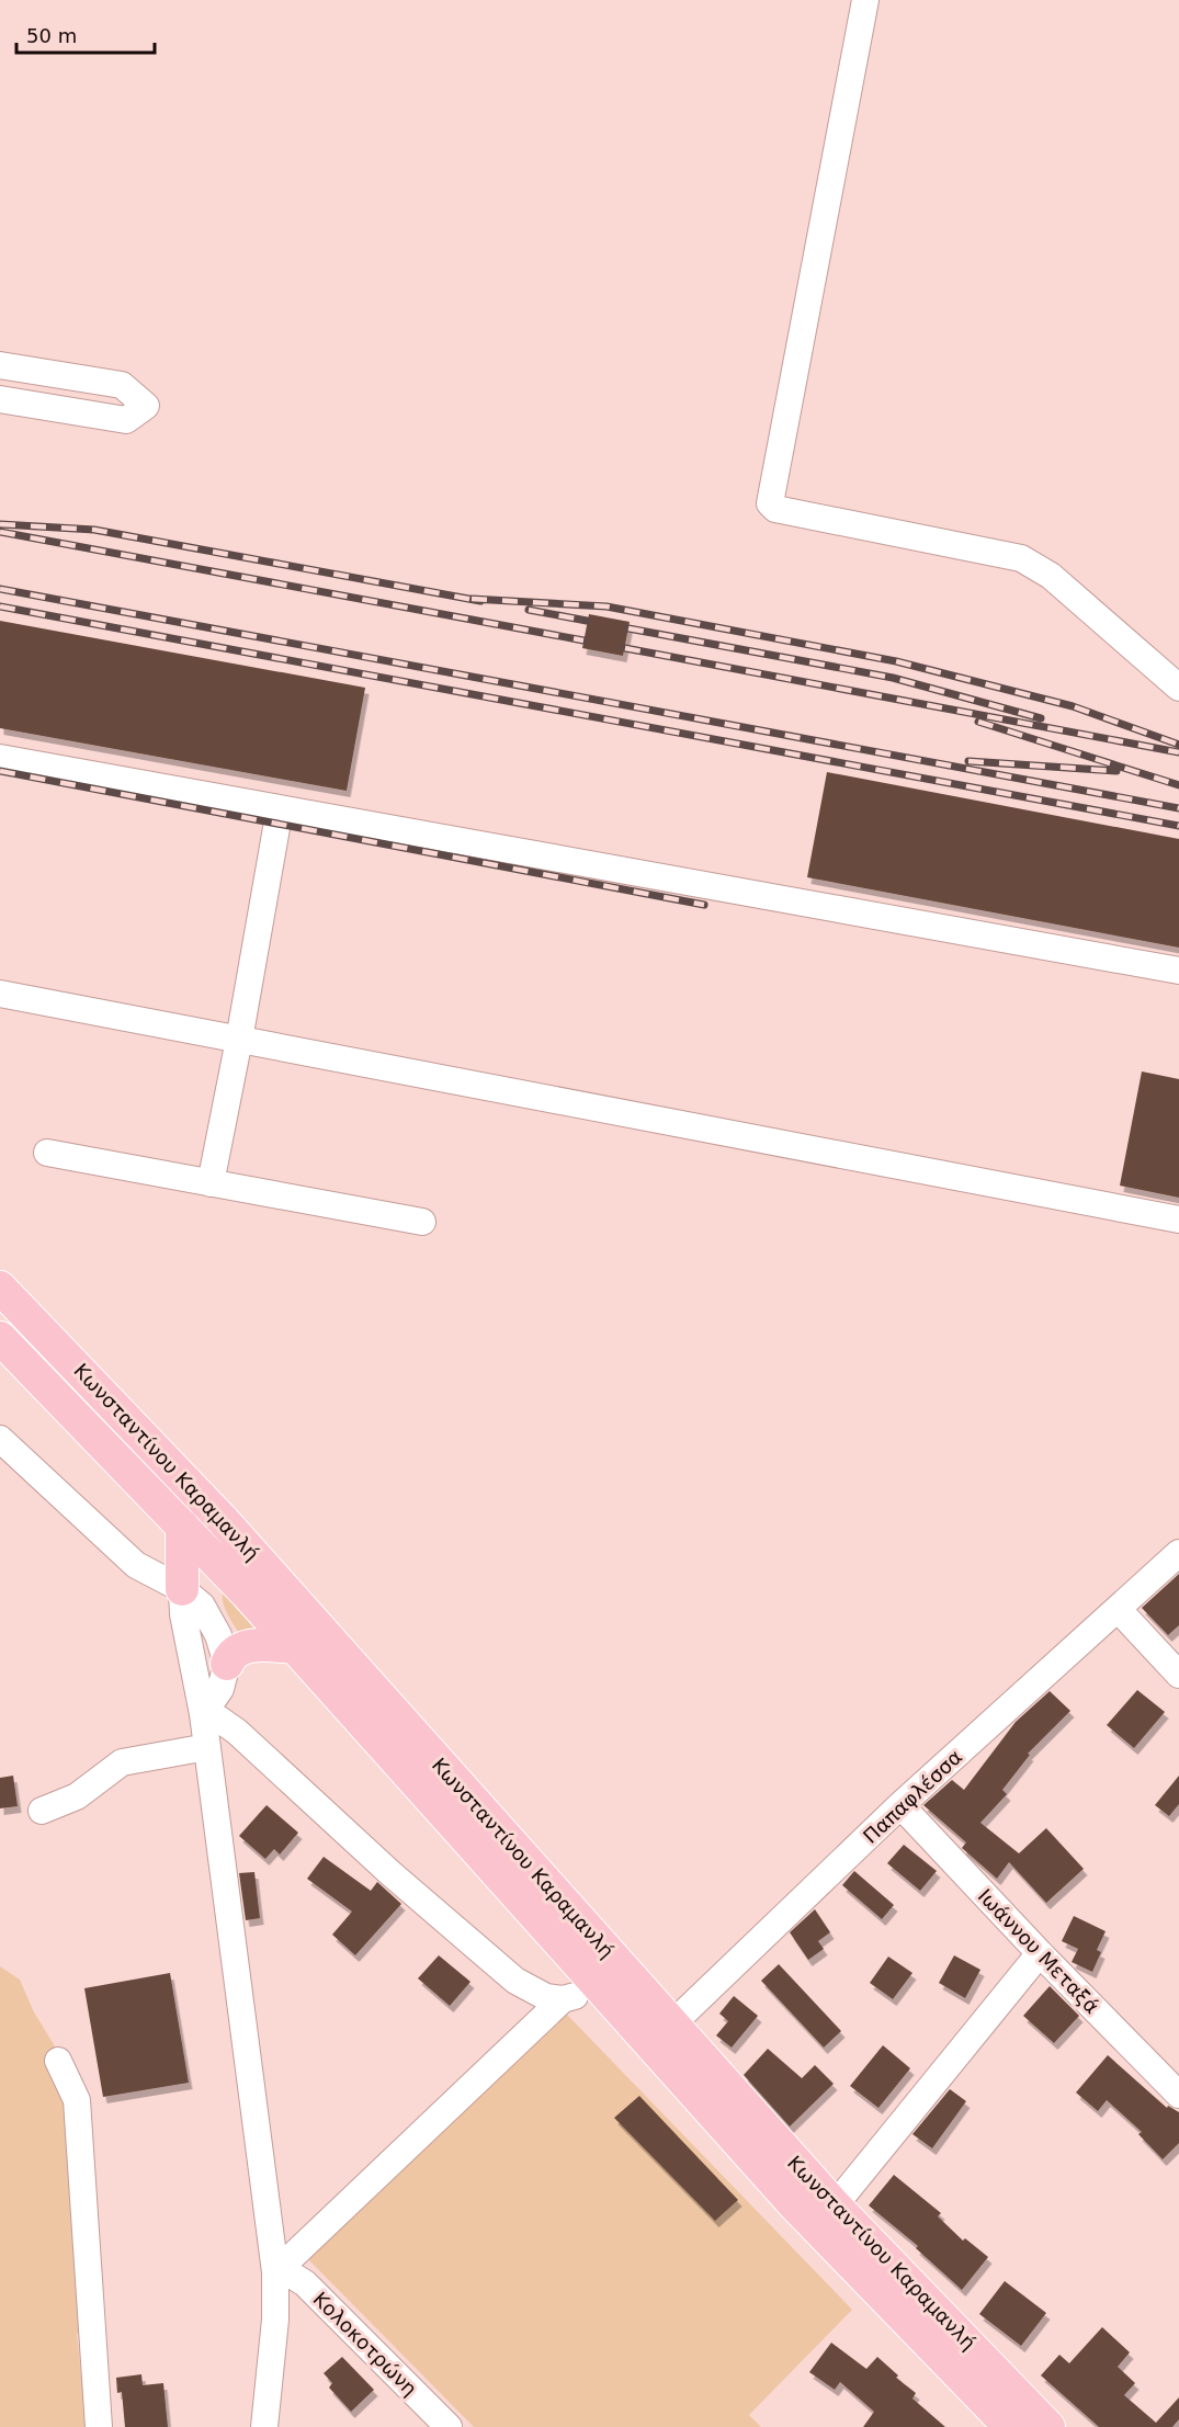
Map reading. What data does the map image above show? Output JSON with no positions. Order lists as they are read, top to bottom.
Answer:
{
  "streets": {
    "main road": ["Κωνσταντίνου Καραμανλή"],
    "street": ["Παπαφλέσσα", "Ιωάννου Μεταξά", "Κολοκοτρώνη"]
  },
  "crossings": [
    ["Κωνσταντίνου Καραμανλή", "Παπαφλέσσα"],
    ["Παπαφλέσσα", "Ιωάννου Μεταξά"]
  ],
  "scale_bar": "50 m"
}
